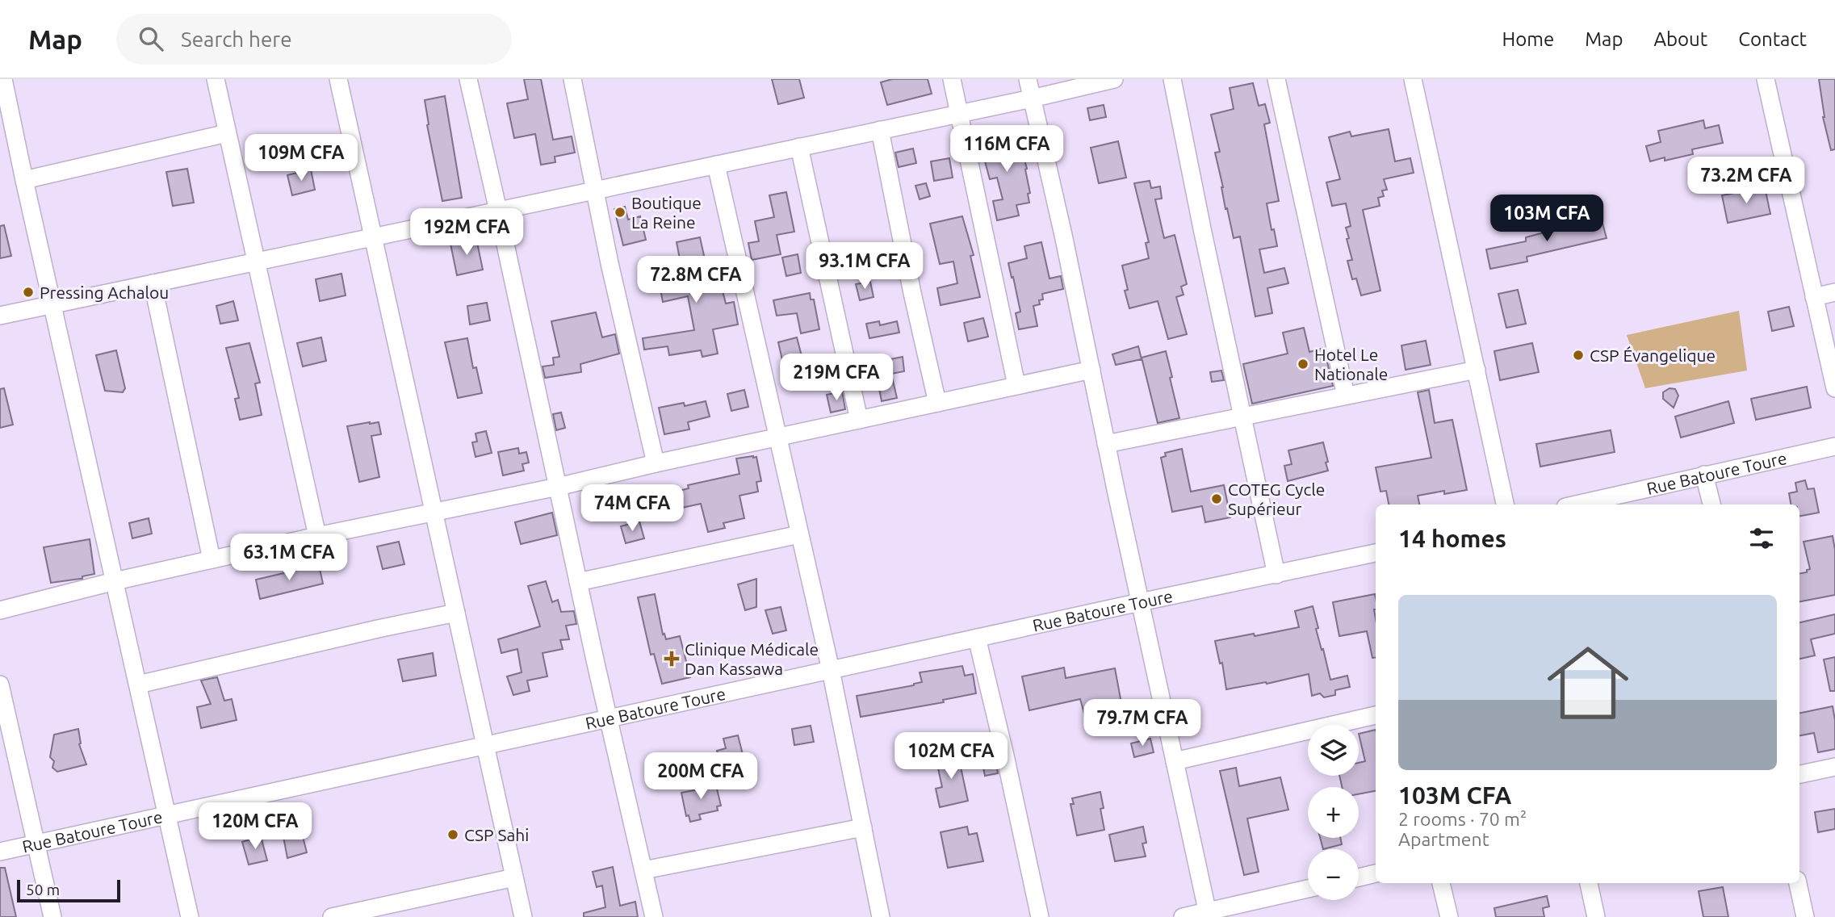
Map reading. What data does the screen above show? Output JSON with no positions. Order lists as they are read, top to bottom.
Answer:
{
  "streets": {
    "street": ["Rue Batoure Toure"]
  },
  "places": {
    "other": [
      "Boutique La Reine",
      "Pressing Achalou",
      "CSP Évangelique",
      "Hotel Le Nationale",
      "COTEG Cycle Supérieur",
      "CSP Sahi"
    ],
    "health": ["Clinique Médicale Dan Kassawa"]
  },
  "scale_bar": "50 m",
  "page": {
    "header": "Map",
    "search": "Search here",
    "nav": [
      "Home",
      "Map",
      "About",
      "Contact"
    ],
    "price": [
      "116M CFA",
      "109M CFA",
      "73.2M CFA",
      "103M CFA",
      "192M CFA",
      "93.1M CFA",
      "72.8M CFA",
      "219M CFA",
      "74M CFA",
      "63.1M CFA",
      "79.7M CFA",
      "102M CFA",
      "200M CFA",
      "120M CFA"
    ],
    "heading": "14 homes",
    "list": [
      {
        "name": "103M CFA",
        "note": "2 rooms · 70 m² · Apartment"
      }
    ],
    "map_buttons": ["+", "−"],
    "scale": "50 m"
  }
}
